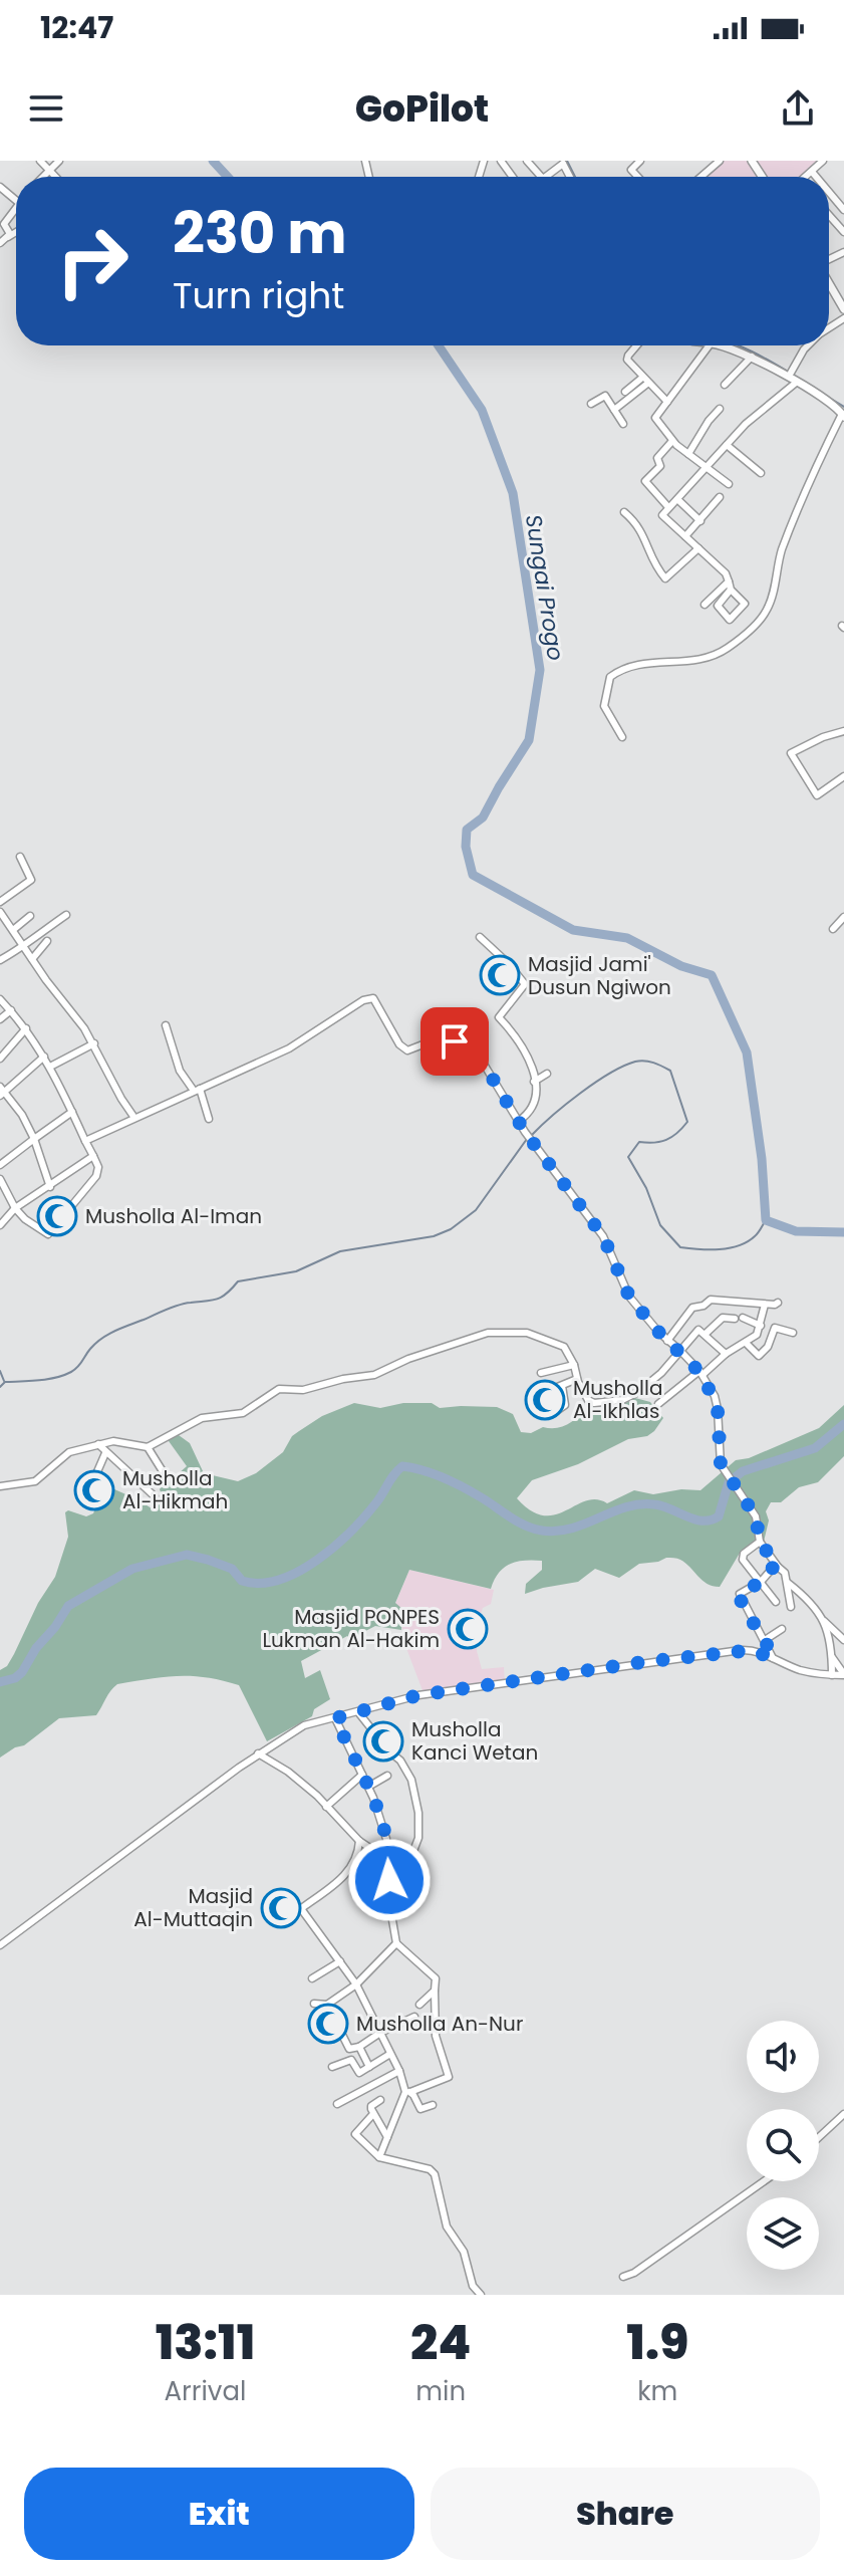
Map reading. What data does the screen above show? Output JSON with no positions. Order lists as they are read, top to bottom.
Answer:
{
  "water": ["Sungai Progo"],
  "places": {
    "mosque": [
      "Masjid Jami' Dusun Ngiwon",
      "Musholla Al-Iman",
      "Musholla Al-Ikhlas",
      "Musholla Al-Hikmah",
      "Masjid PONPES Lukman Al-Hakim",
      "Musholla Kanci Wetan",
      "Masjid Al-Muttaqin",
      "Musholla An-Nur"
    ]
  },
  "page": {
    "status": "12:47",
    "header": "GoPilot",
    "turn": ["230 m", "Turn right"],
    "eta": [
      "13:11",
      "Arrival",
      "24",
      "min",
      "1.9",
      "km"
    ],
    "buttons": ["Exit", "Share"]
  }
}
